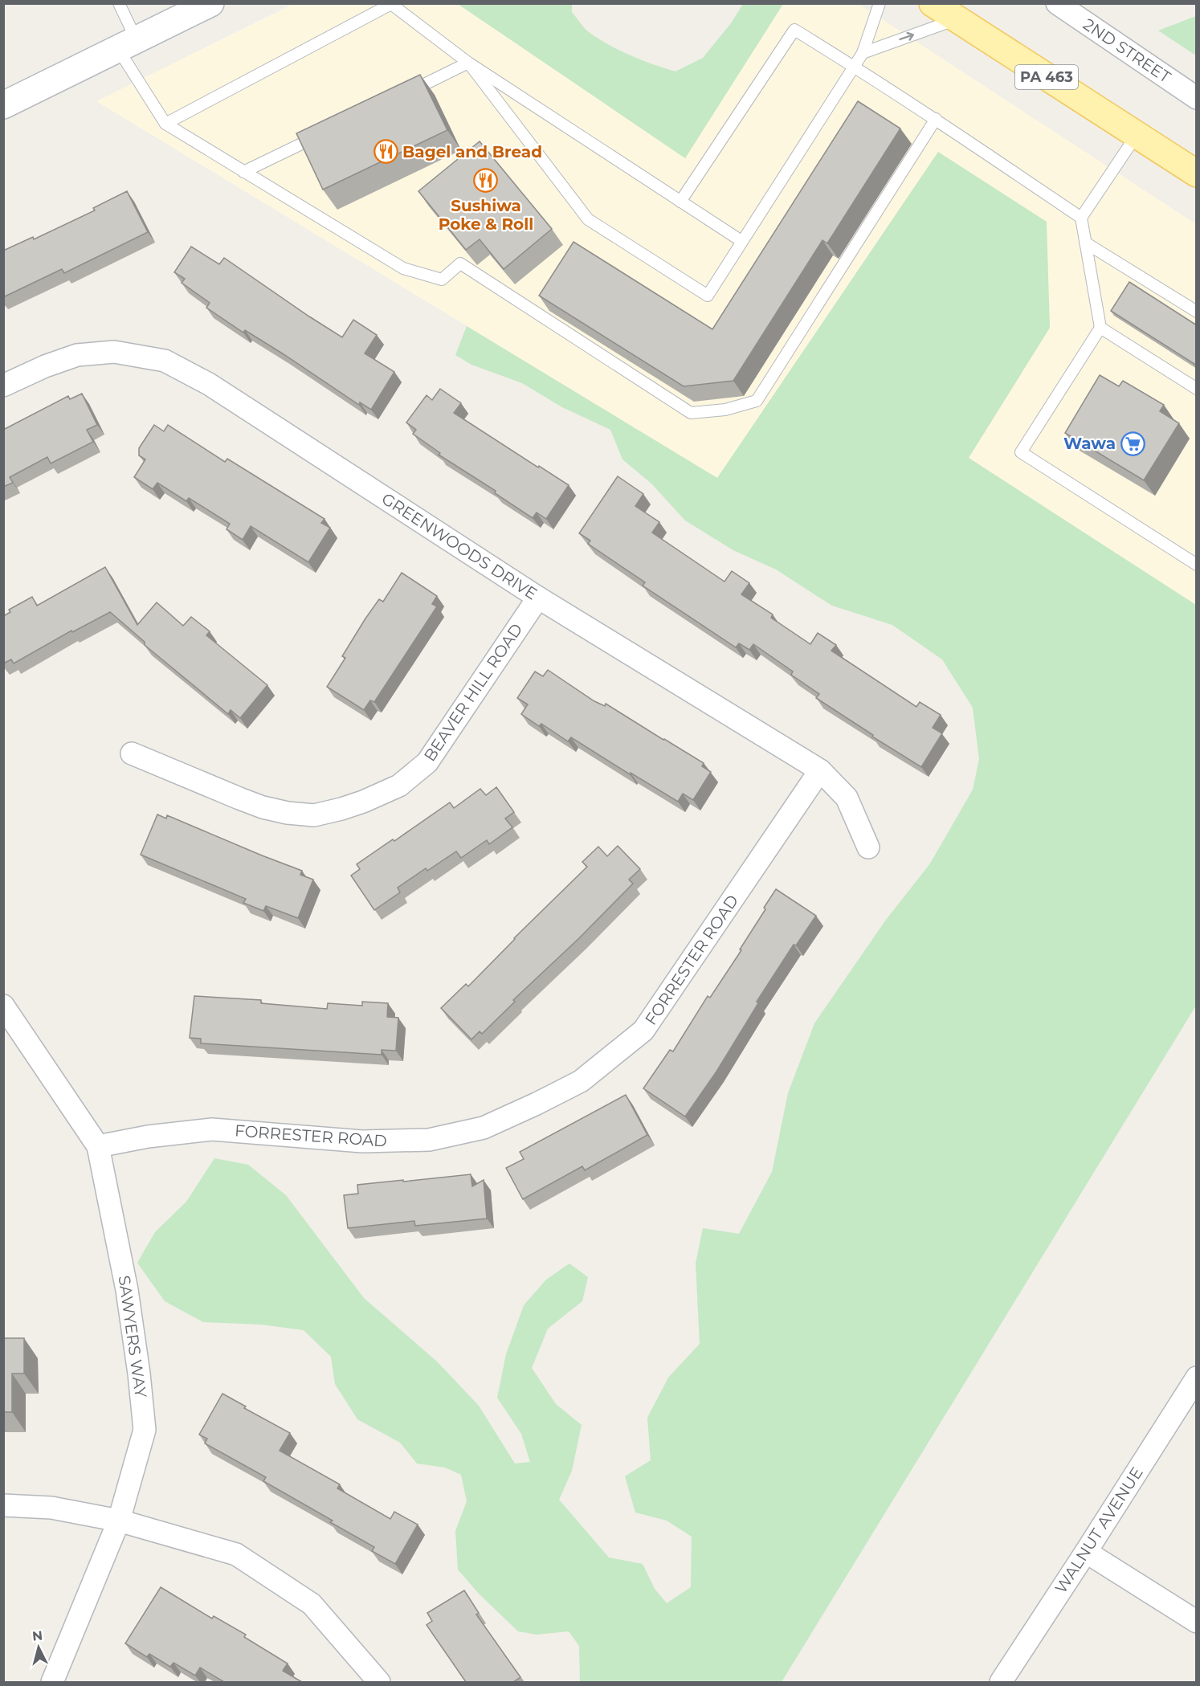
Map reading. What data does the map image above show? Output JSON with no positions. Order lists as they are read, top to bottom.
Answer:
{
  "streets": {
    "main road": ["PA 463"],
    "street": [
      "2ND STREET",
      "GREENWOODS DRIVE",
      "BEAVER HILL ROAD",
      "FORRESTER ROAD",
      "SAWYERS WAY",
      "WALNUT AVENUE"
    ]
  },
  "crossings": [
    ["GREENWOODS DRIVE", "BEAVER HILL ROAD"],
    ["GREENWOODS DRIVE", "FORRESTER ROAD"],
    ["FORRESTER ROAD", "SAWYERS WAY"]
  ],
  "places": {
    "restaurant": ["Bagel and Bread", "Sushiwa Poke & Roll"],
    "supermarket": ["Wawa"]
  },
  "north": "top"
}
